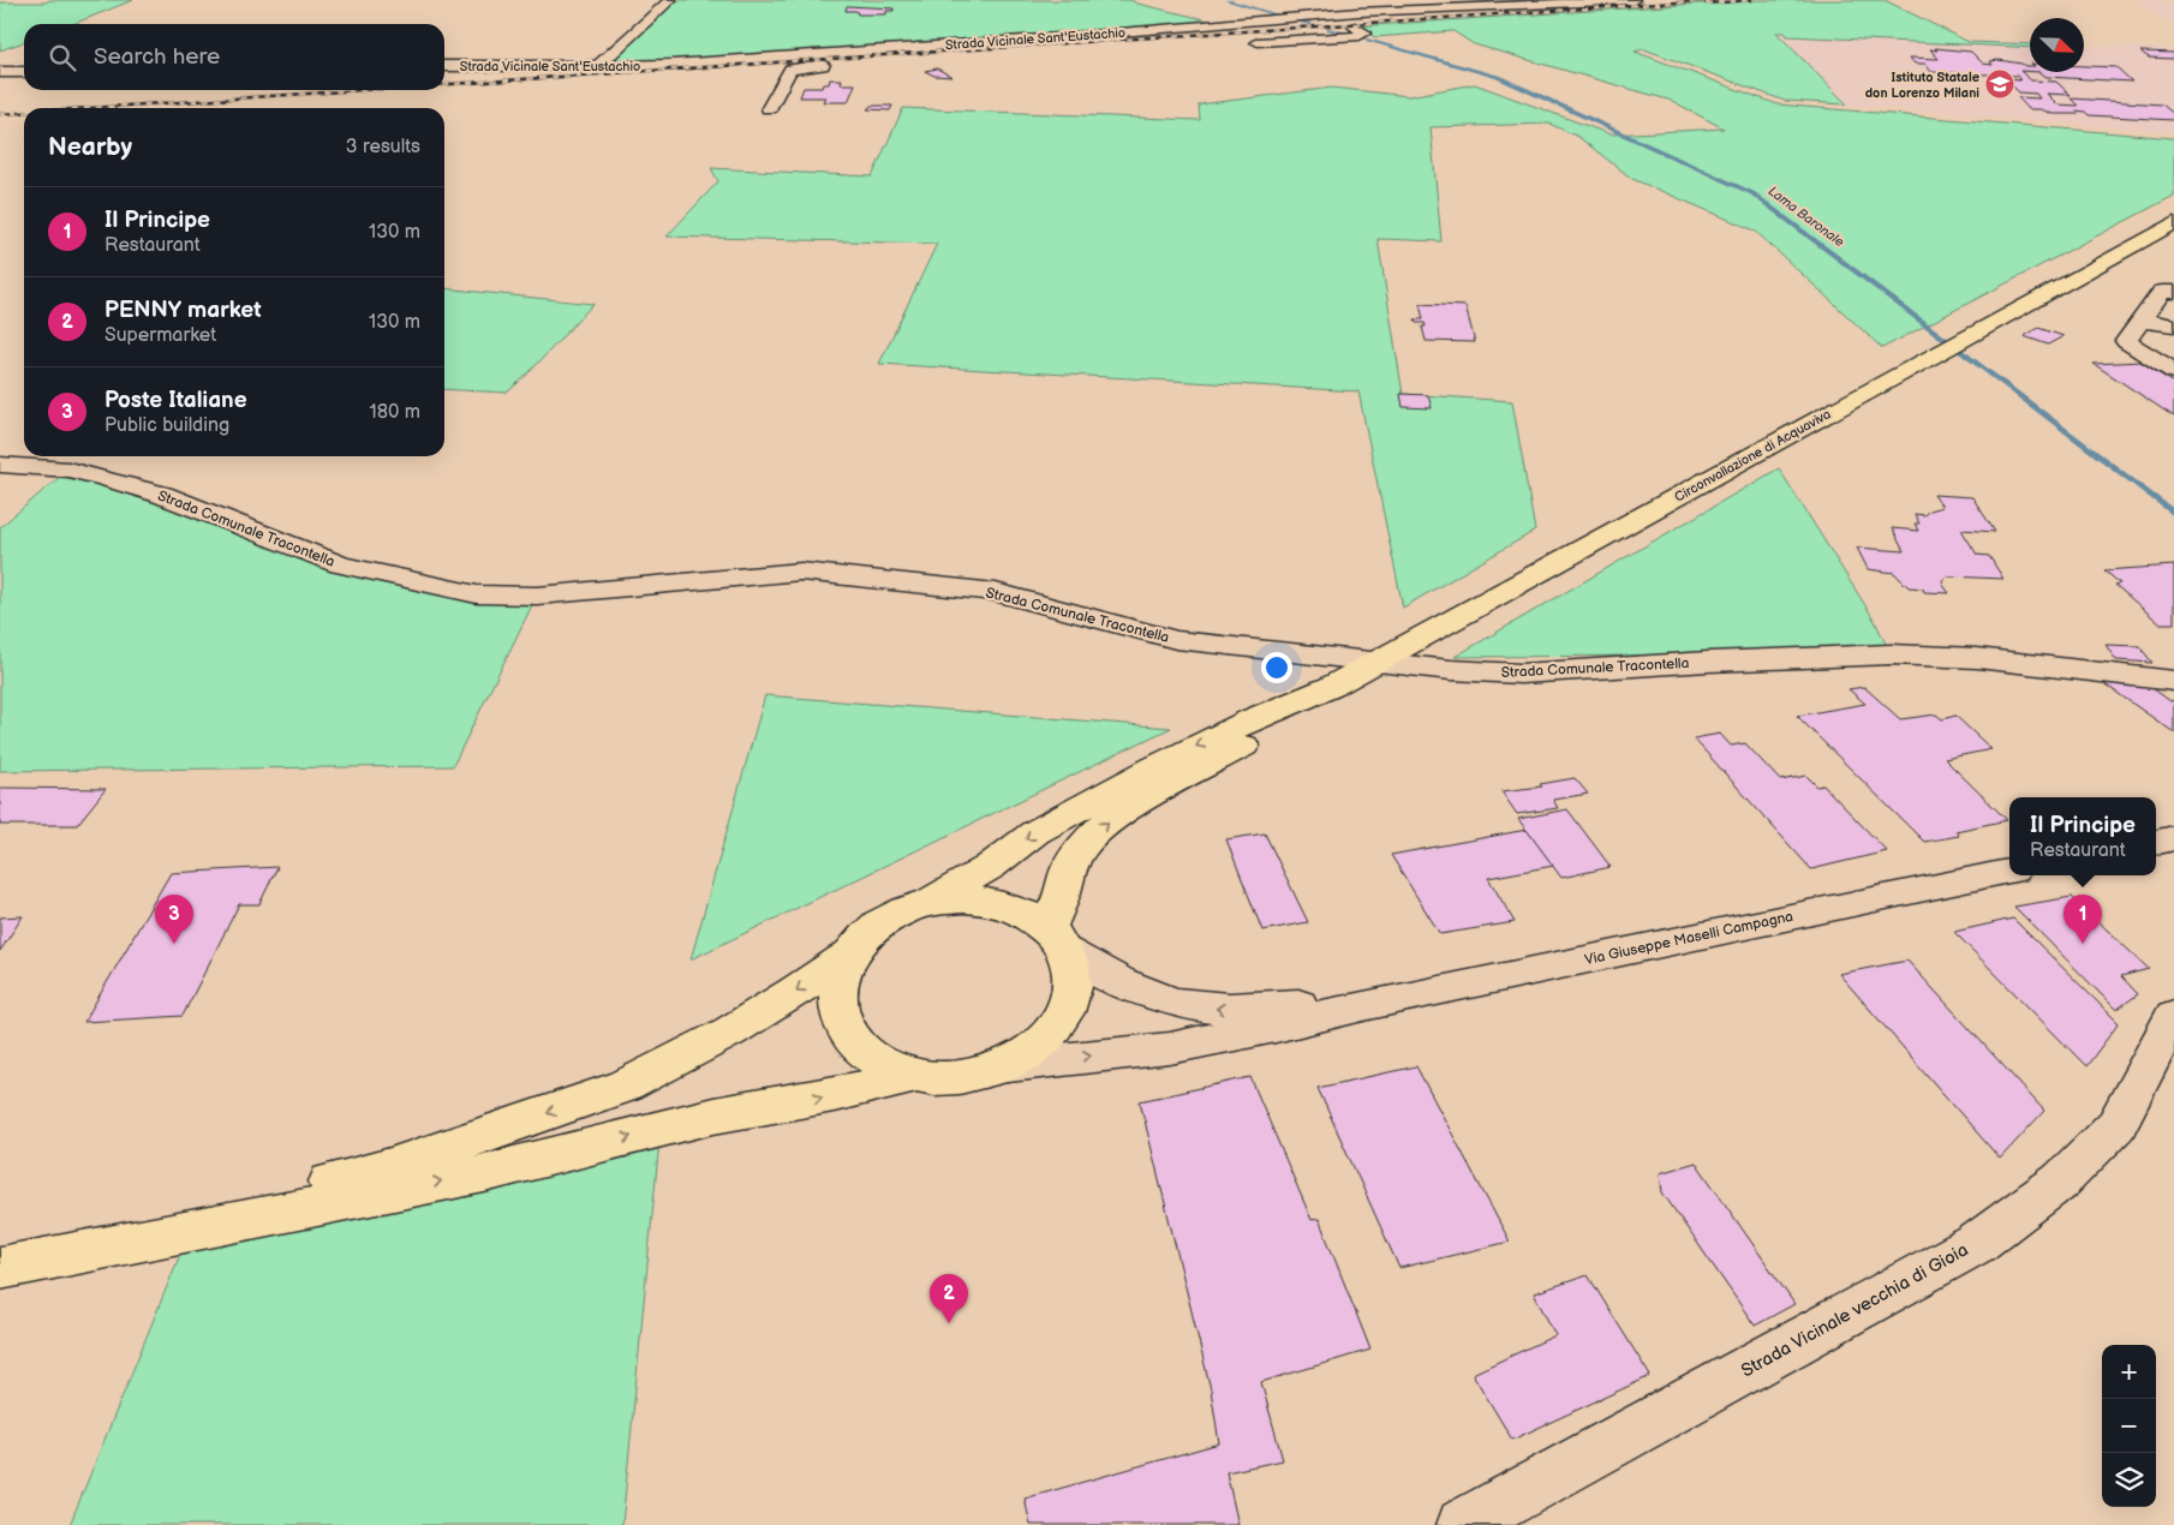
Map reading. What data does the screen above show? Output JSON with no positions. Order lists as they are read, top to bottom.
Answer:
{
  "streets": {
    "main road": ["Circonvallazione di Acquaviva"],
    "street": [
      "Strada Vicinale Sant'Eustachio",
      "Strada Comunale Tracontella",
      "Via Giuseppe Maselli Campagna",
      "Strada Vicinale vecchia di Gioia"
    ]
  },
  "crossings": [
    ["Circonvallazione di Acquaviva", "Strada Comunale Tracontella"]
  ],
  "water": ["Lama Baronale"],
  "places": {
    "school or university": ["Istituto Statale don Lorenzo Milani"]
  },
  "north": "bottom right",
  "page": {
    "search": "Search here",
    "heading": ["Nearby", "3 results"],
    "list": [
      {
        "mark": "1",
        "name": "Il Principe",
        "note": "Restaurant",
        "value": "130 m"
      },
      {
        "mark": "2",
        "name": "PENNY market",
        "note": "Supermarket",
        "value": "130 m"
      },
      {
        "mark": "3",
        "name": "Poste Italiane",
        "note": "Public building",
        "value": "180 m"
      }
    ],
    "popup": ["Il Principe", "Restaurant"],
    "pins": ["1", "3", "2"],
    "map_buttons": ["+", "−"]
  }
}
